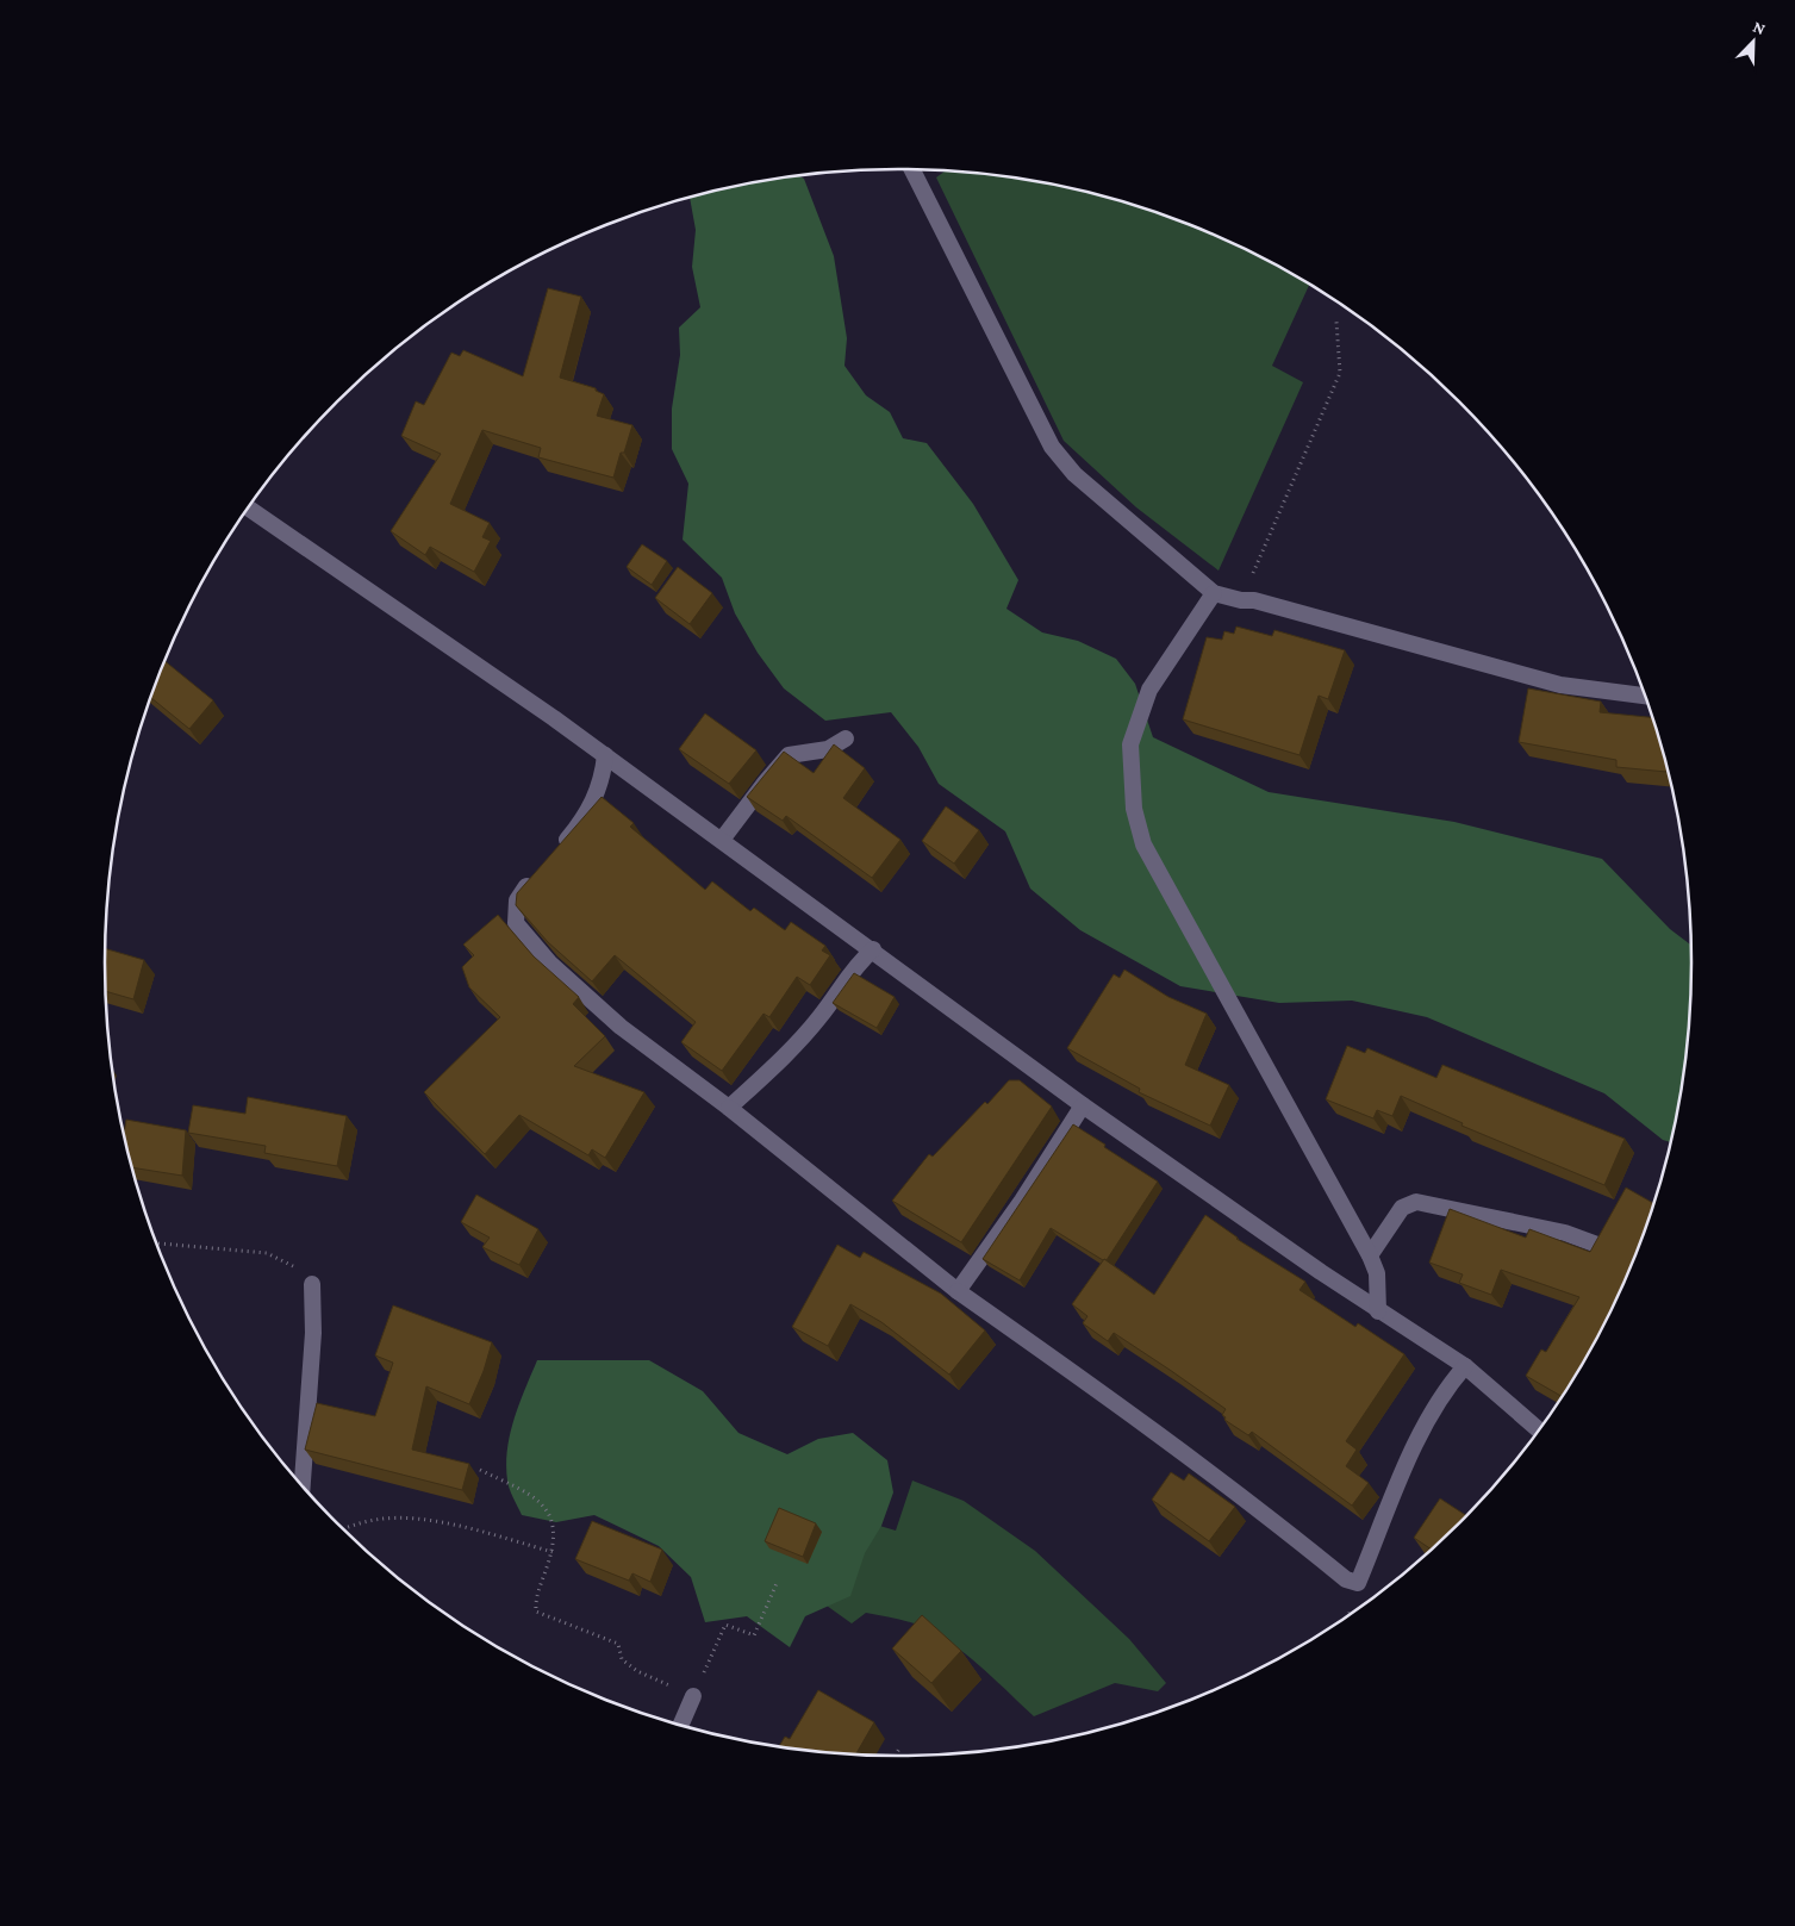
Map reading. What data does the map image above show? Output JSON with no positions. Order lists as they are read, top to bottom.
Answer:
{
  "north": "top right"
}
